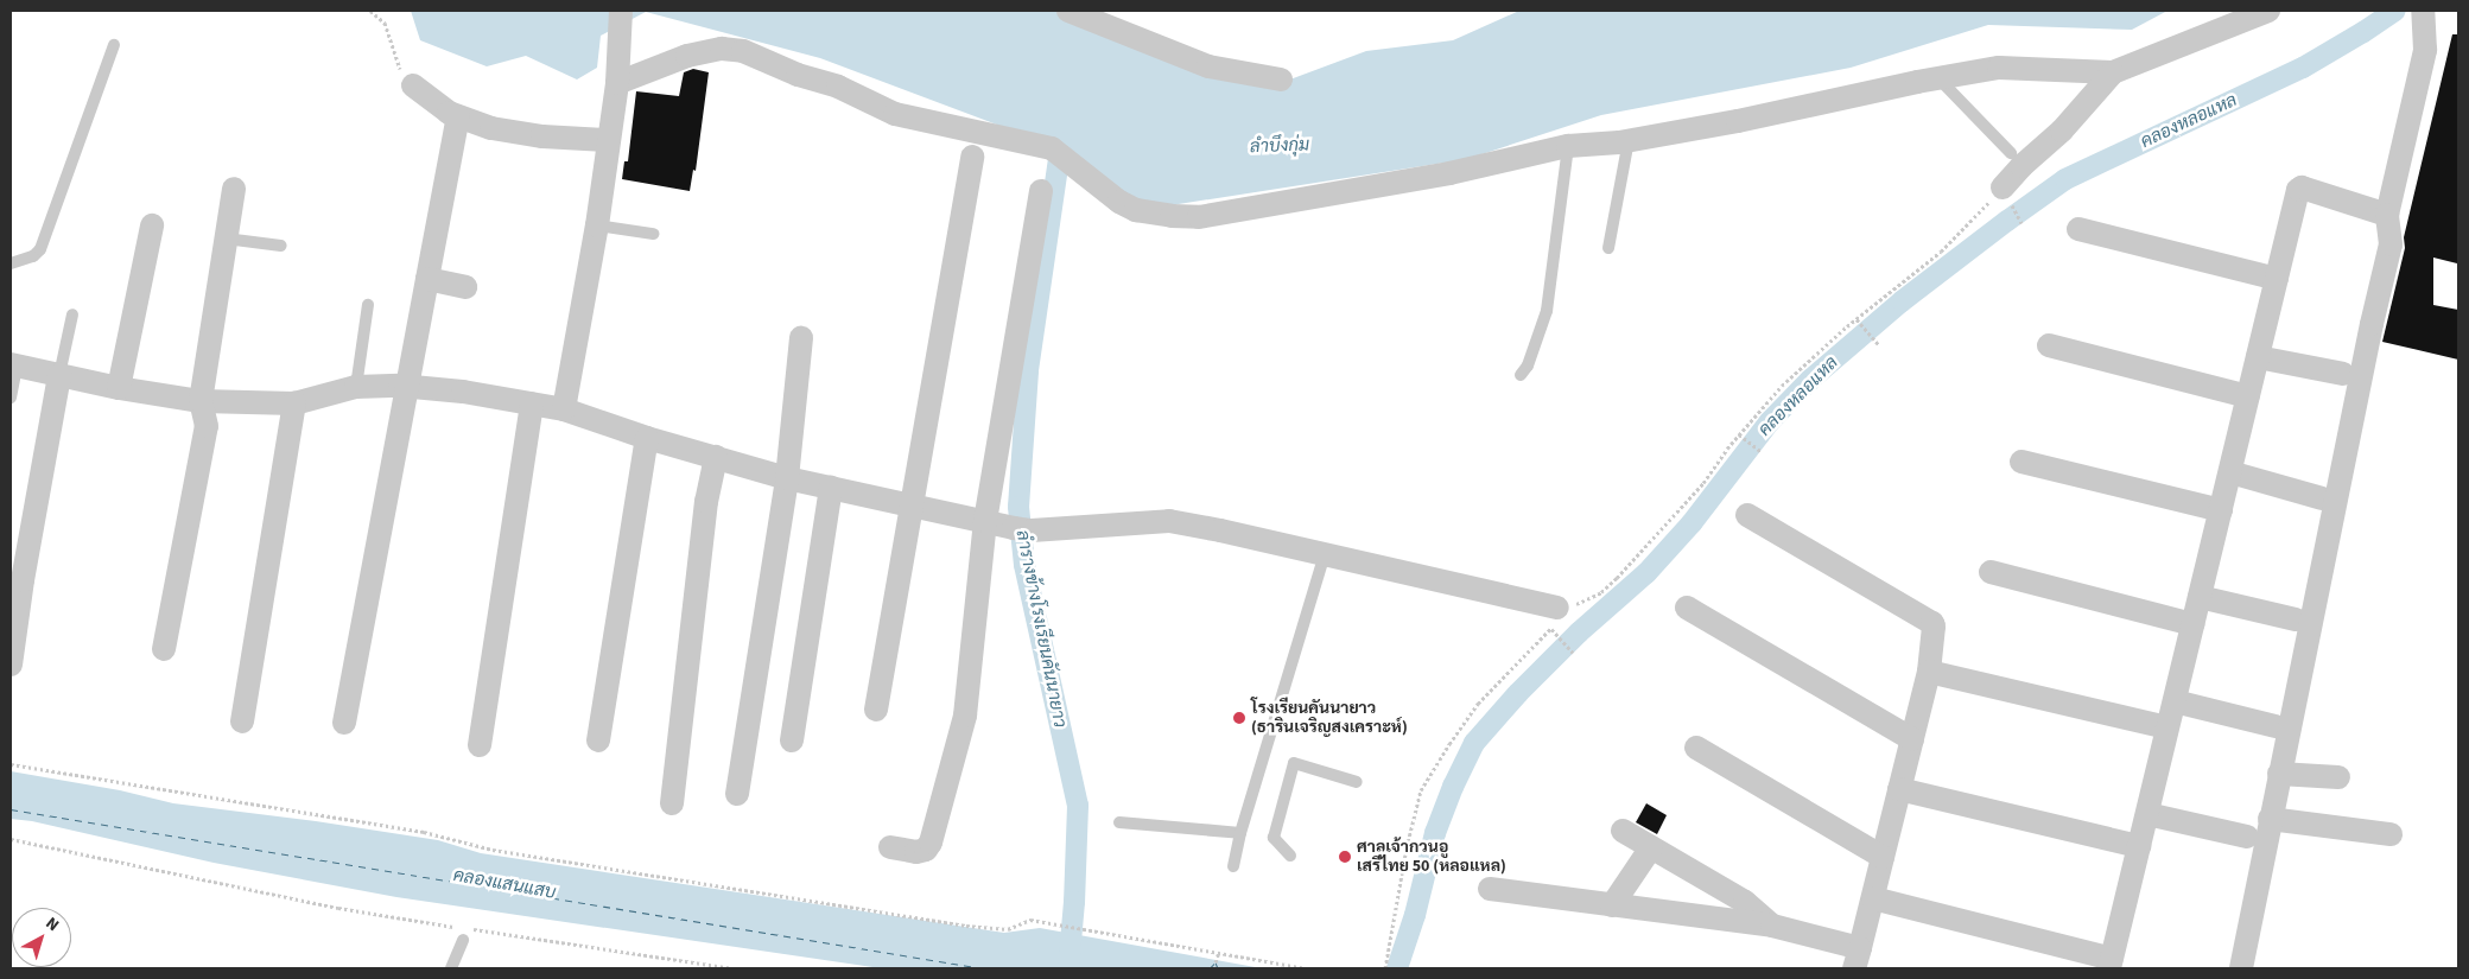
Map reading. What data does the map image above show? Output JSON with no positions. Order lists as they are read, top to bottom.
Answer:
{
  "water": [
    "คลองหลอแหล",
    "ลำบึงกุ่ม",
    "ลำรางข้างโรงเรียนคันนายาว",
    "คลองแสนแสบ"
  ],
  "places": ["โรงเรียนคันนายาว (ธารินเจริญสงเคราะห์)", "ศาลเจ้ากวนอู เสรีไทย 50 (หลอแหล)"],
  "north": "top right"
}
